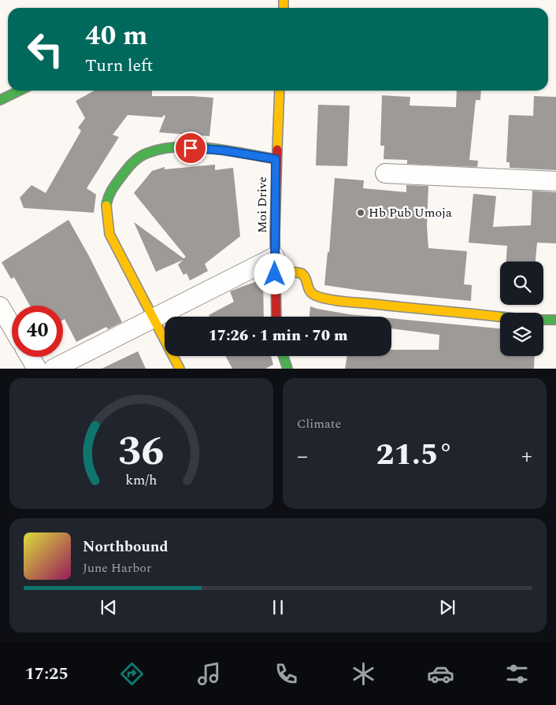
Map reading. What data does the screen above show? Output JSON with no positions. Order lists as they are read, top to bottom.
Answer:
{
  "streets": {
    "street": ["Moi Drive"]
  },
  "places": ["Hb Pub Umoja"],
  "page": {
    "turn": ["40 m", "Turn left"],
    "limit": "40",
    "trip": "17:26 · 1 min · 70 m",
    "tile": "Climate",
    "heat": ["−", "21.5°", "+"],
    "song": ["Northbound", "June Harbor"],
    "tabs": "17:25",
    "gauge": ["36", "km/h"]
  }
}
